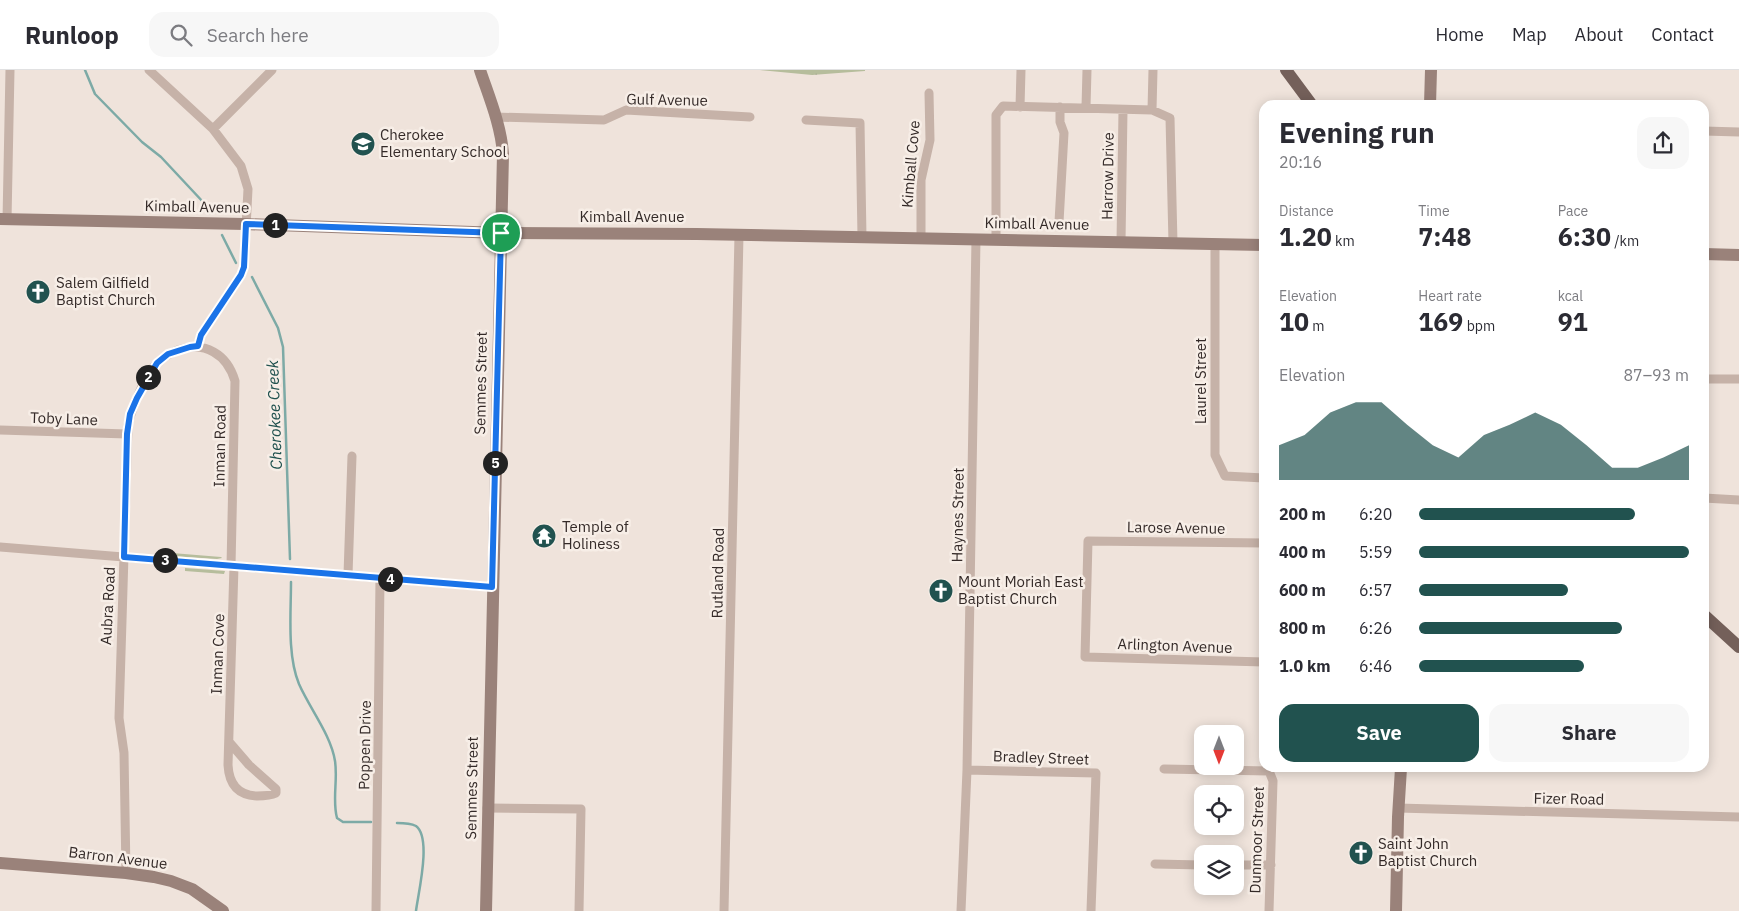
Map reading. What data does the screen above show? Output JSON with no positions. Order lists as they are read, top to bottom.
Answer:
{
  "streets": {
    "main road": ["Kimball Avenue", "Semmes Street", "Barron Avenue"],
    "street": [
      "Gulf Avenue",
      "Kimball Cove",
      "Harrow Drive",
      "Laurel Street",
      "Toby Lane",
      "Inman Road",
      "Haynes Street",
      "Larose Avenue",
      "Rutland Road",
      "Aubra Road",
      "Arlington Avenue",
      "Inman Cove",
      "Poppen Drive",
      "Bradley Street",
      "Fizer Road",
      "Dunmoor Street"
    ]
  },
  "crossings": [
    ["Gulf Avenue", "Semmes Street"],
    ["Kimball Cove", "Kimball Avenue"],
    ["Harrow Drive", "Kimball Avenue"],
    ["Kimball Avenue", "Laurel Street"],
    ["Kimball Avenue", "Semmes Street"],
    ["Kimball Avenue", "Haynes Street"],
    ["Kimball Avenue", "Rutland Road"],
    ["Toby Lane", "Aubra Road"],
    ["Inman Road", "Aubra Road"],
    ["Inman Road", "Inman Cove"],
    ["Haynes Street", "Bradley Street"],
    ["Larose Avenue", "Arlington Avenue"],
    ["Aubra Road", "Barron Avenue"]
  ],
  "water": ["Cherokee Creek"],
  "places": {
    "school or university": ["Cherokee Elementary School"],
    "church": ["Salem Gilfield Baptist Church", "Mount Moriah East Baptist Church", "Saint John Baptist Church"],
    "temple": ["Temple of Holiness"]
  },
  "north": "bottom",
  "page": {
    "header": "Runloop",
    "search": "Search here",
    "nav": [
      "Home",
      "Map",
      "About",
      "Contact"
    ],
    "heading": ["Evening run", "20:16"],
    "stats": [
      ["Distance", "1.20 km"],
      ["Time", "7:48"],
      ["Pace", "6:30 /km"],
      ["Elevation", "10 m"],
      ["Heart rate", "169 bpm"],
      ["kcal", "91"]
    ],
    "pins": [
      "1",
      "2",
      "5",
      "3",
      "4"
    ],
    "chart": ["Elevation", "87–93 m"],
    "list": [
      {
        "name": "200 m",
        "note": "6:20"
      },
      {
        "name": "400 m",
        "note": "5:59"
      },
      {
        "name": "600 m",
        "note": "6:57"
      },
      {
        "name": "800 m",
        "note": "6:26"
      },
      {
        "name": "1.0 km",
        "note": "6:46"
      }
    ],
    "buttons": ["Save", "Share"]
  }
}
